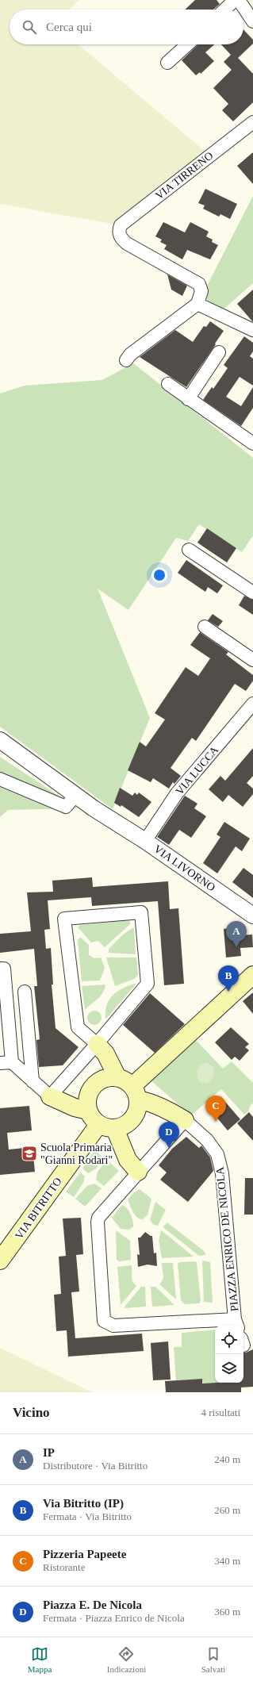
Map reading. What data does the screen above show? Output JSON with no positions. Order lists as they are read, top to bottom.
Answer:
{
  "streets": {
    "main road": ["VIA BITRITTO"],
    "street": [
      "VIA TIRRENO",
      "VIA LUCCA",
      "VIA LIVORNO",
      "PIAZZA ENRICO DE NICOLA"
    ]
  },
  "crossings": [
    ["VIA LUCCA", "VIA LIVORNO"]
  ],
  "places": {
    "school or university": ["Scuola Primaria \"Gianni Rodari\""]
  },
  "page": {
    "search": "Cerca qui",
    "pins": [
      "A",
      "B",
      "C",
      "D"
    ],
    "heading": ["Vicino", "4 risultati"],
    "list": [
      {
        "mark": "A",
        "name": "IP",
        "note": "Distributore · Via Bitritto",
        "value": "240 m"
      },
      {
        "mark": "B",
        "name": "Via Bitritto (IP)",
        "note": "Fermata · Via Bitritto",
        "value": "260 m"
      },
      {
        "mark": "C",
        "name": "Pizzeria Papeete",
        "note": "Ristorante",
        "value": "340 m"
      },
      {
        "mark": "D",
        "name": "Piazza E. De Nicola",
        "note": "Fermata · Piazza Enrico de Nicola",
        "value": "360 m"
      }
    ],
    "nav": ["Mappa", "Indicazioni", "Salvati"]
  }
}
